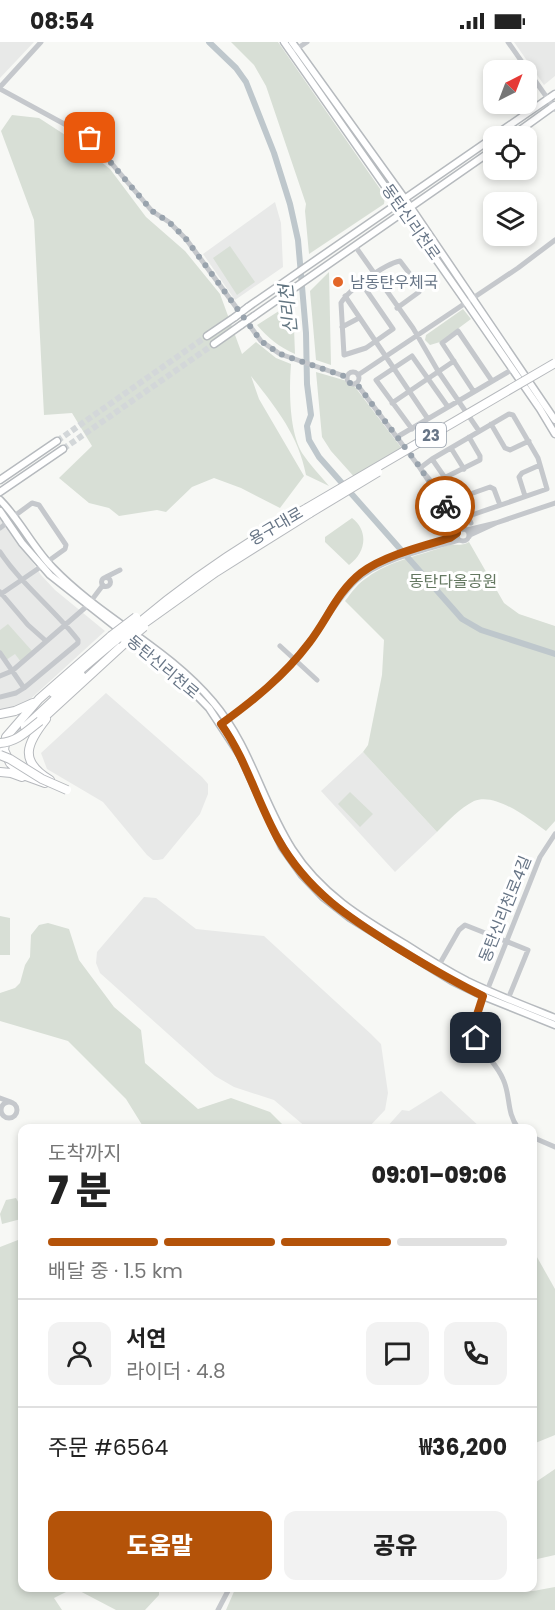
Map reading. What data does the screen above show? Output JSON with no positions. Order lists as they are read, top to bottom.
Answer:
{
  "streets": {
    "highway": ["23", "용구대로"],
    "main road": ["동탄신리천로"],
    "street": ["동탄신리천로4길"]
  },
  "crossings": [
    ["동탄신리천로", "동탄신리천로4길"]
  ],
  "water": ["신리천"],
  "parks": ["동탄다올공원"],
  "places": ["남동탄우체국"],
  "north": "top right",
  "page": {
    "status": "08:54",
    "heading": ["7 분", "도착까지", "09:01–09:06"],
    "panel": [
      "서연",
      "라이더 · 4.8",
      "주문 #6564",
      "₩36,200"
    ],
    "bar": "배달 중 · 1.5 km",
    "buttons": ["도움말", "공유"]
  }
}
